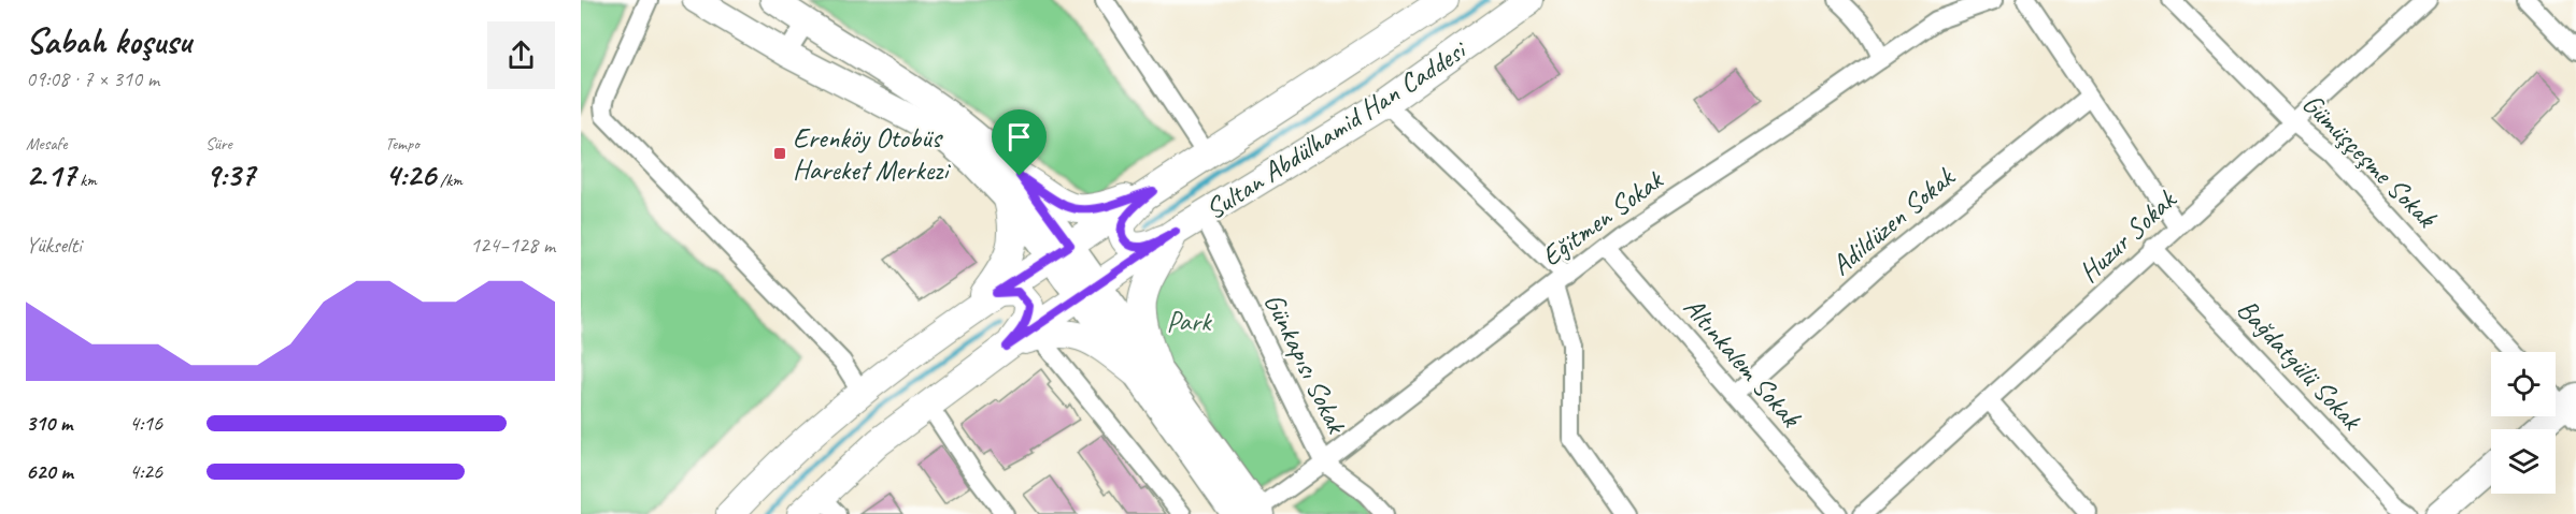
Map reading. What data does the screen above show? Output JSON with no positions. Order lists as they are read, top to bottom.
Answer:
{
  "streets": {
    "main road": ["Sultan Abdülhamid Han Caddesi"],
    "street": [
      "Gümüşçeşme Sokak",
      "Eğitmen Sokak",
      "Adildüzen Sokak",
      "Huzur Sokak",
      "Altınkalem Sokak",
      "Günkapısı Sokak",
      "Bağdatgülü Sokak"
    ]
  },
  "crossings": [
    ["Sultan Abdülhamid Han Caddesi", "Günkapısı Sokak"],
    ["Gümüşçeşme Sokak", "Huzur Sokak"],
    ["Eğitmen Sokak", "Altınkalem Sokak"],
    ["Eğitmen Sokak", "Günkapısı Sokak"],
    ["Adildüzen Sokak", "Altınkalem Sokak"],
    ["Huzur Sokak", "Bağdatgülü Sokak"]
  ],
  "parks": ["Park"],
  "places": {
    "transit": ["Erenköy Otobüs Hareket Merkezi"]
  },
  "page": {
    "heading": ["Sabah koşusu", "09:08 · 7 × 310 m"],
    "stats": [
      ["Mesafe", "2.17 km"],
      ["Süre", "9:37"],
      ["Tempo", "4:26 /km"]
    ],
    "chart": ["Yükselti", "124–128 m"],
    "list": [
      {
        "name": "310 m",
        "note": "4:16"
      },
      {
        "name": "620 m",
        "note": "4:26"
      }
    ]
  }
}
